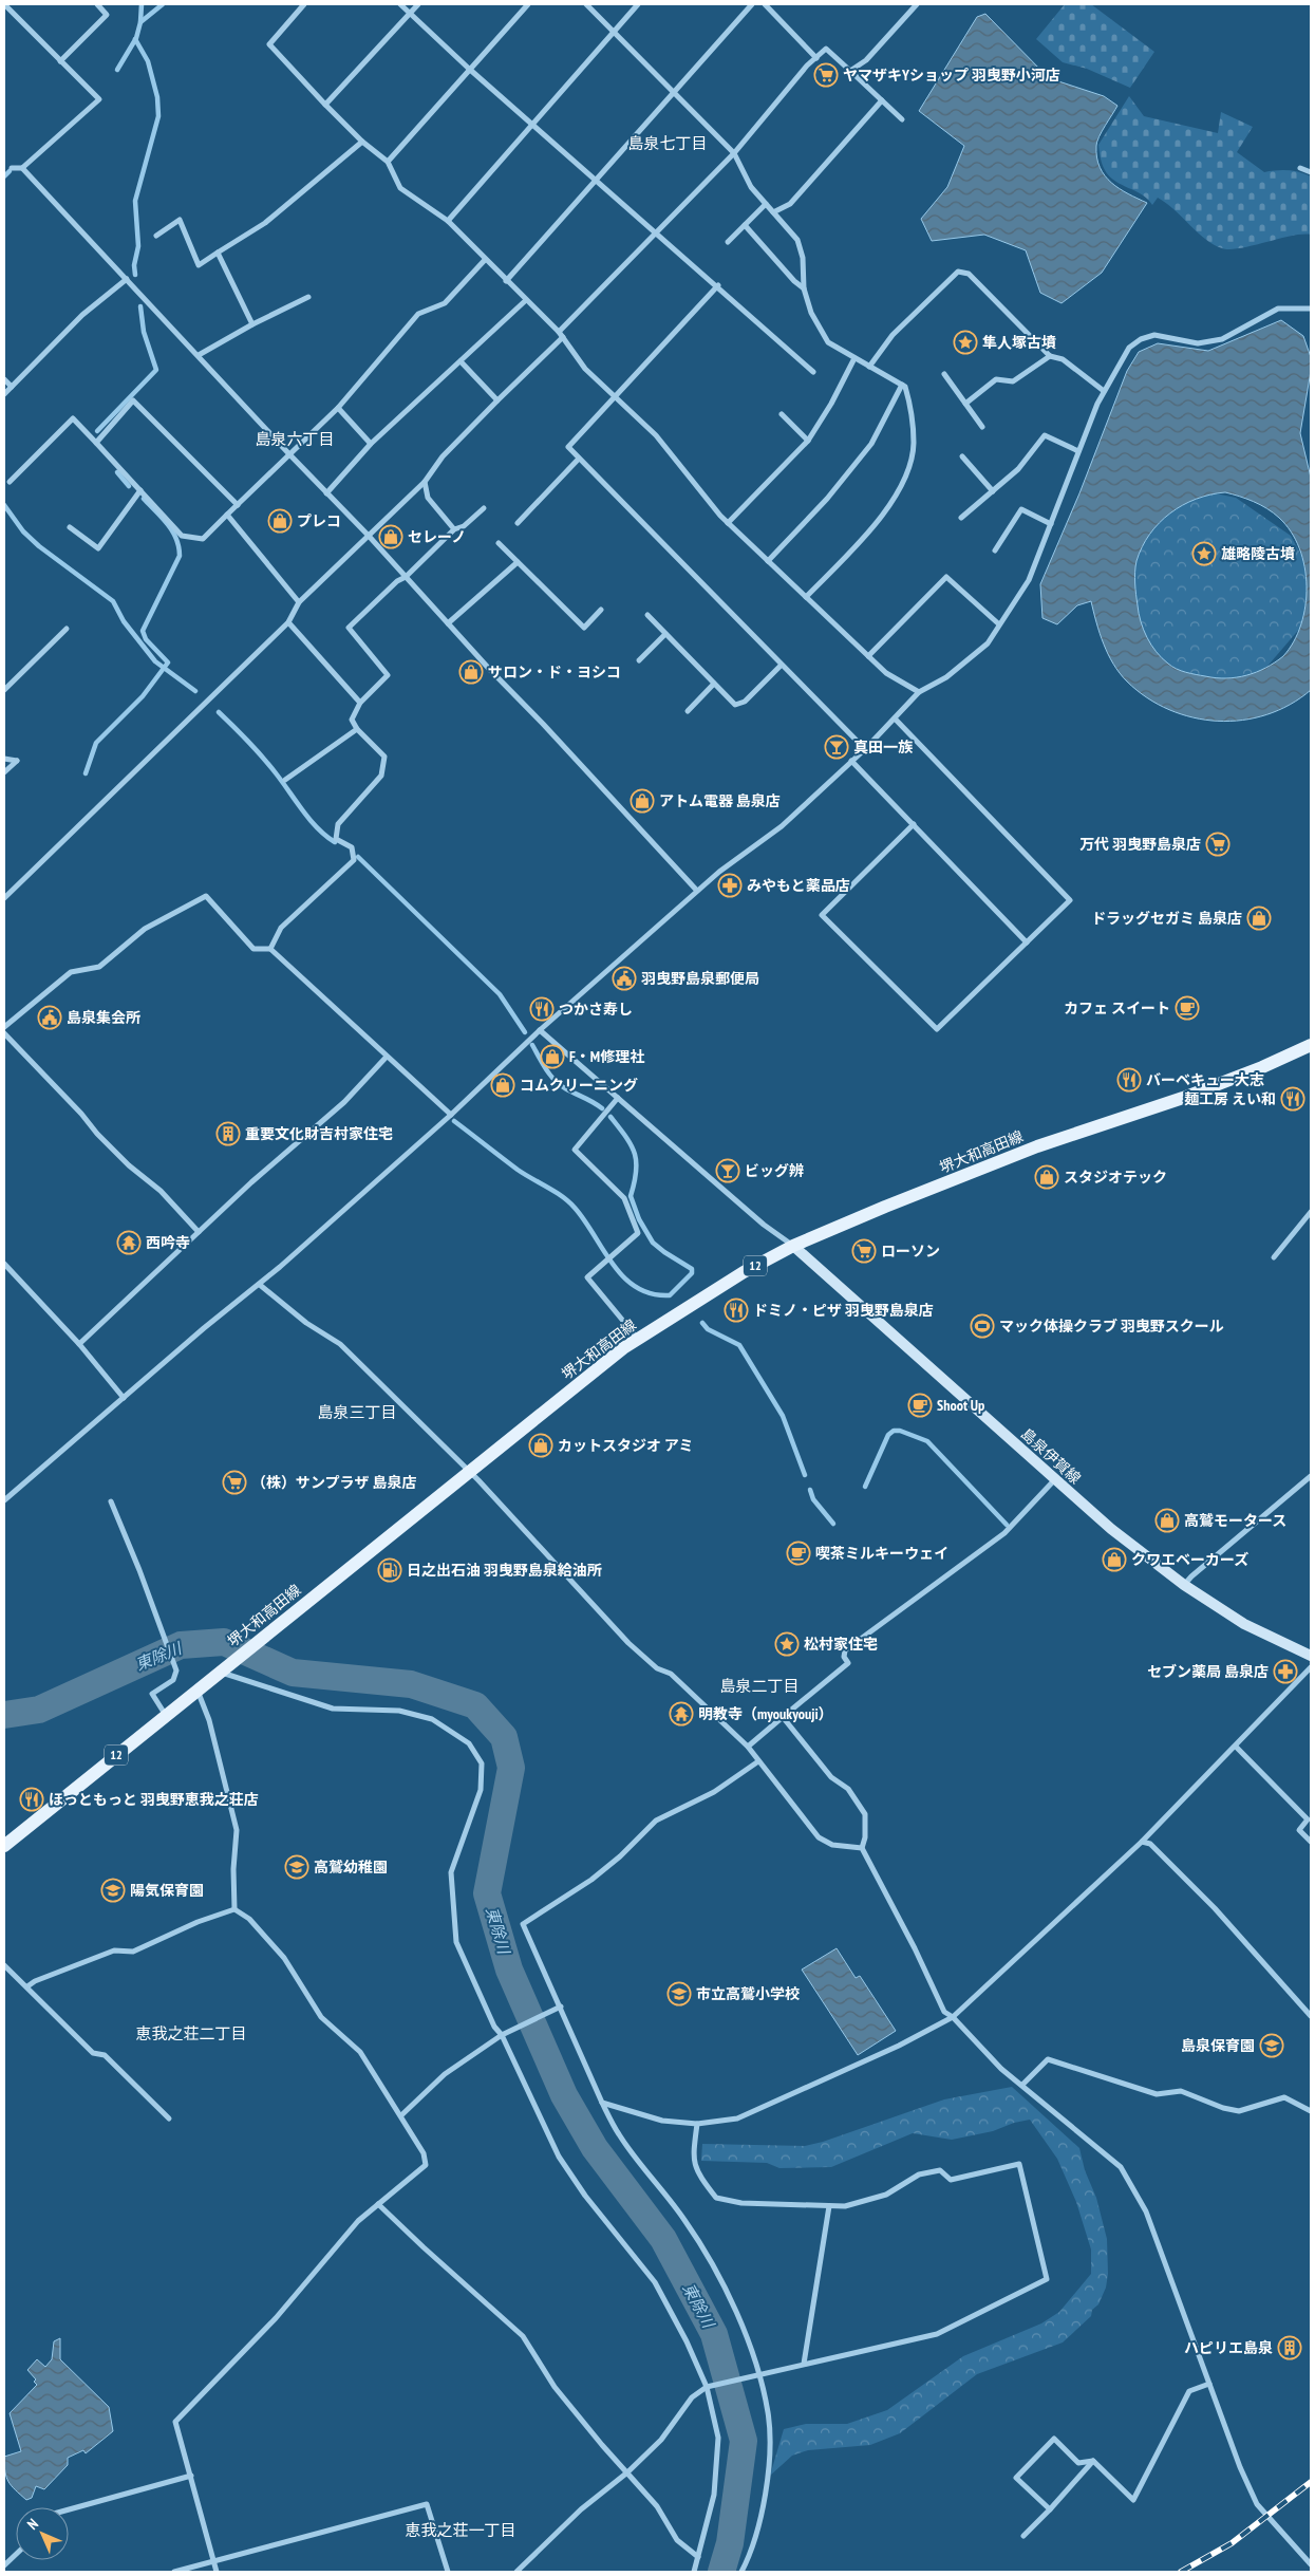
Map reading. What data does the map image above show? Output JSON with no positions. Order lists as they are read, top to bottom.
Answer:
{
  "streets": {
    "main road": ["堺大和高田線", "12", "島泉伊賀線"]
  },
  "crossings": [
    ["堺大和高田線", "島泉伊賀線"]
  ],
  "districts": [
    "島泉七丁目",
    "島泉六丁目",
    "島泉三丁目",
    "島泉二丁目",
    "恵我之荘二丁目",
    "恵我之荘一丁目"
  ],
  "water": ["東除川"],
  "places": {
    "supermarket": [
      "ヤマザキYショップ 羽曳野小河店",
      "万代 羽曳野島泉店",
      "ローソン",
      "（株）サンプラザ 島泉店"
    ],
    "place": ["隼人塚古墳", "雄略陵古墳", "松村家住宅"],
    "shop": [
      "プレコ",
      "セレーノ",
      "サロン・ド・ヨシコ",
      "アトム電器 島泉店",
      "ドラッグセガミ 島泉店",
      "F・M修理社",
      "コムクリーニング",
      "スタジオテック",
      "カットスタジオ アミ",
      "高鷲モータース",
      "クワエベーカーズ"
    ],
    "bar": ["真田一族", "ビッグ辨"],
    "pharmacy": ["みやもと薬品店", "セブン薬局 島泉店"],
    "public building": ["羽曳野島泉郵便局", "島泉集会所"],
    "cafe": ["カフェ スイート", "Shoot Up", "喫茶ミルキーウェイ"],
    "restaurant": [
      "つかさ寿し",
      "バーベキュー大志",
      "麺工房 えい和",
      "ドミノ・ピザ 羽曳野島泉店",
      "ほっともっと 羽曳野恵我之荘店"
    ],
    "building": ["重要文化財吉村家住宅", "ハピリエ島泉"],
    "temple": ["西吟寺", "明教寺（myoukyouji）"],
    "sports": ["マック体操クラブ 羽曳野スクール"],
    "fuel station": ["日之出石油 羽曳野島泉給油所"],
    "school or university": [
      "高鷲幼稚園",
      "陽気保育園",
      "市立高鷲小学校",
      "島泉保育園"
    ]
  },
  "north": "top left"
}
